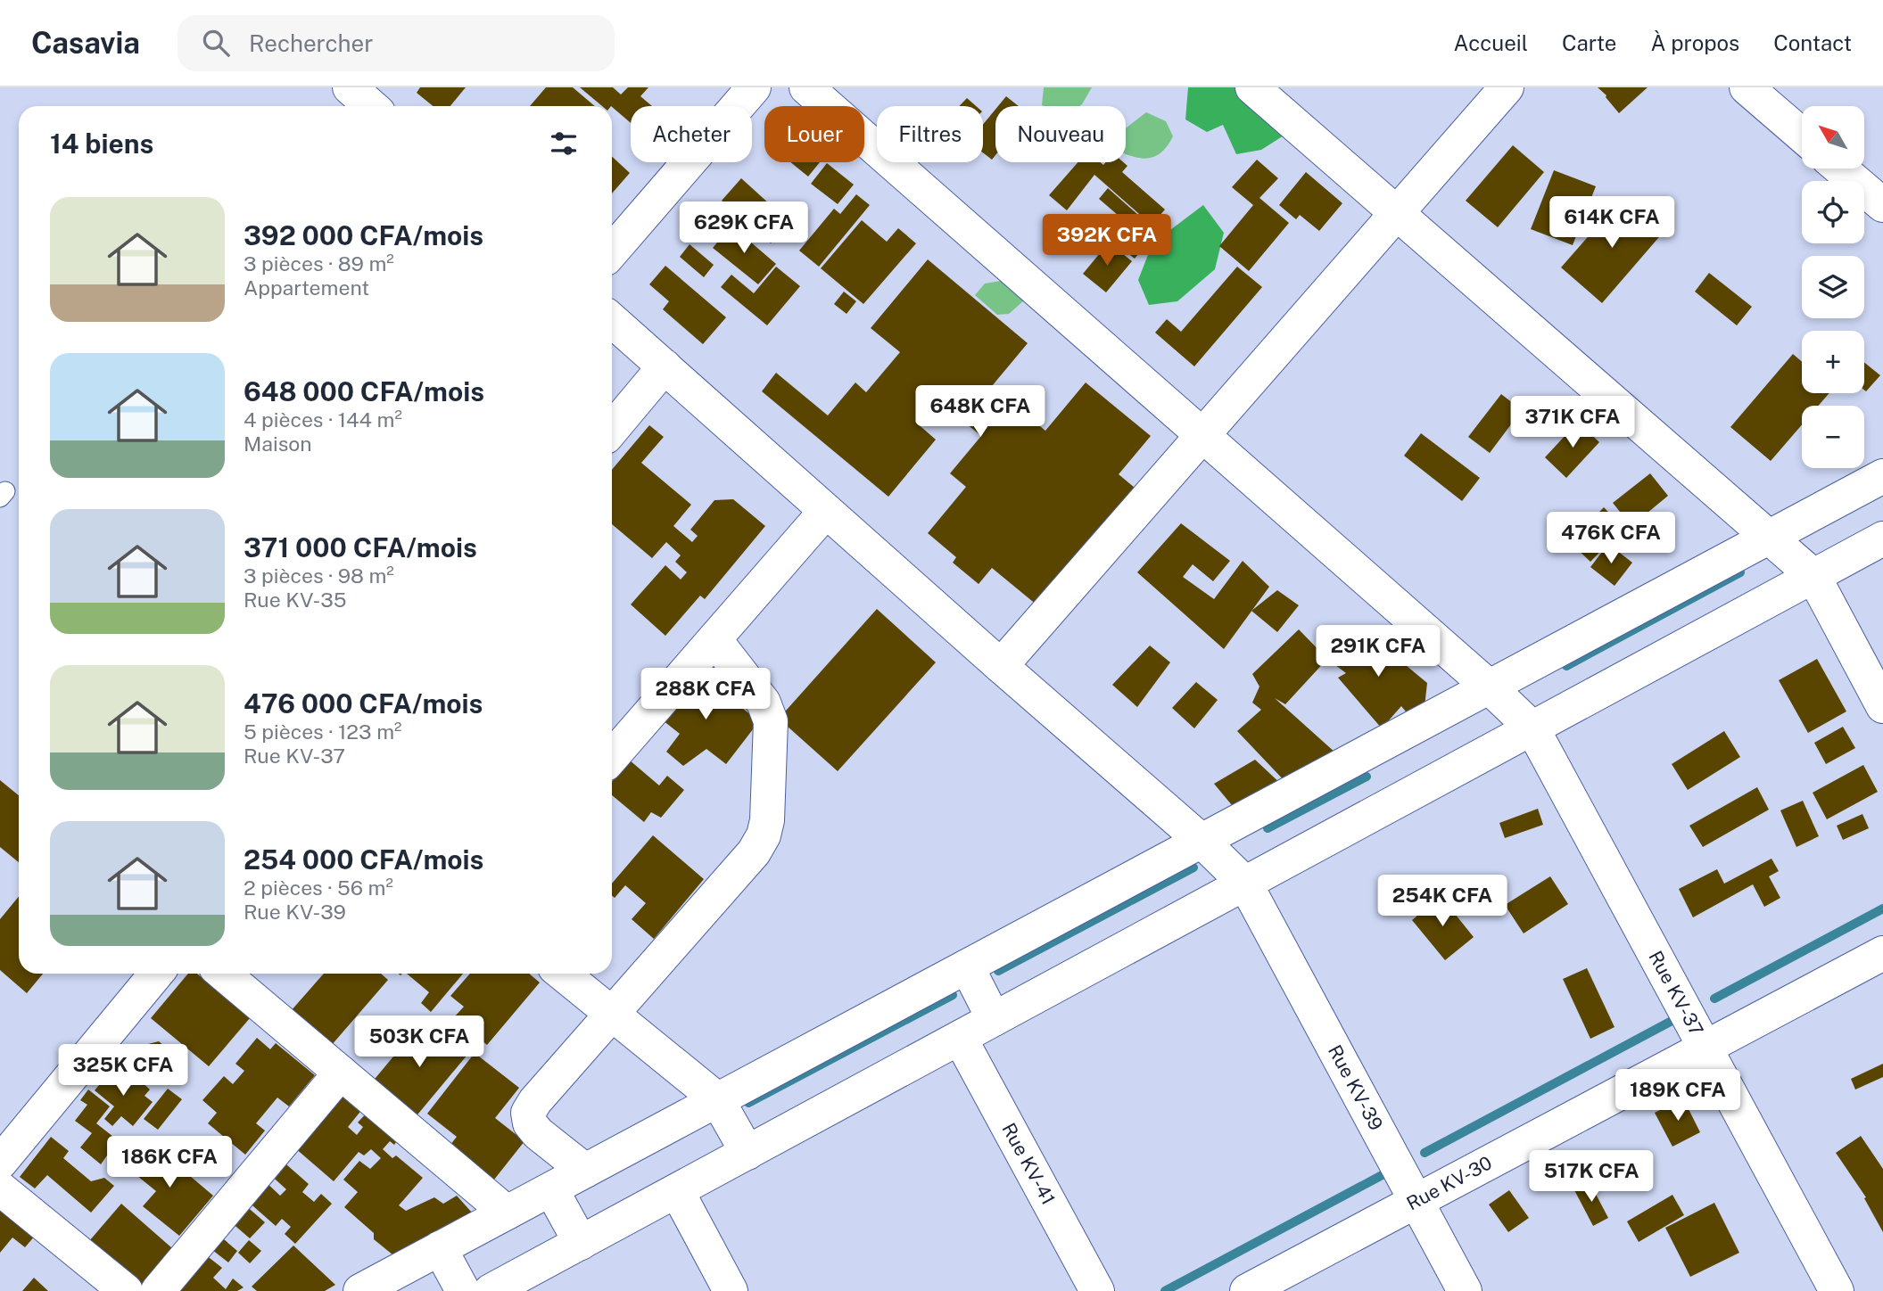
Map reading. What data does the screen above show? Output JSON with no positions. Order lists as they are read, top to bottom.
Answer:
{
  "streets": {
    "street": [
      "Rue KV-37",
      "Rue KV-39",
      "Rue KV-41",
      "Rue KV-30"
    ]
  },
  "crossings": [
    ["Rue KV-37", "Rue KV-30"],
    ["Rue KV-39", "Rue KV-30"]
  ],
  "north": "top left",
  "page": {
    "header": "Casavia",
    "search": "Rechercher",
    "nav": [
      "Accueil",
      "Carte",
      "À propos",
      "Contact"
    ],
    "map_buttons": ["+", "−"],
    "chip": [
      "Acheter",
      "Louer",
      "Filtres",
      "Nouveau"
    ],
    "heading": "14 biens",
    "list": [
      {
        "name": "392 000 CFA/mois",
        "note": "3 pièces · 89 m² · Appartement"
      },
      {
        "name": "648 000 CFA/mois",
        "note": "4 pièces · 144 m² · Maison"
      },
      {
        "name": "371 000 CFA/mois",
        "note": "3 pièces · 98 m² · Rue KV-35"
      },
      {
        "name": "476 000 CFA/mois",
        "note": "5 pièces · 123 m² · Rue KV-37"
      },
      {
        "name": "254 000 CFA/mois",
        "note": "2 pièces · 56 m² · Rue KV-39"
      }
    ],
    "price": [
      "614K CFA",
      "629K CFA",
      "392K CFA",
      "648K CFA",
      "371K CFA",
      "476K CFA",
      "291K CFA",
      "288K CFA",
      "254K CFA",
      "503K CFA",
      "325K CFA",
      "189K CFA",
      "186K CFA",
      "517K CFA"
    ]
  }
}
